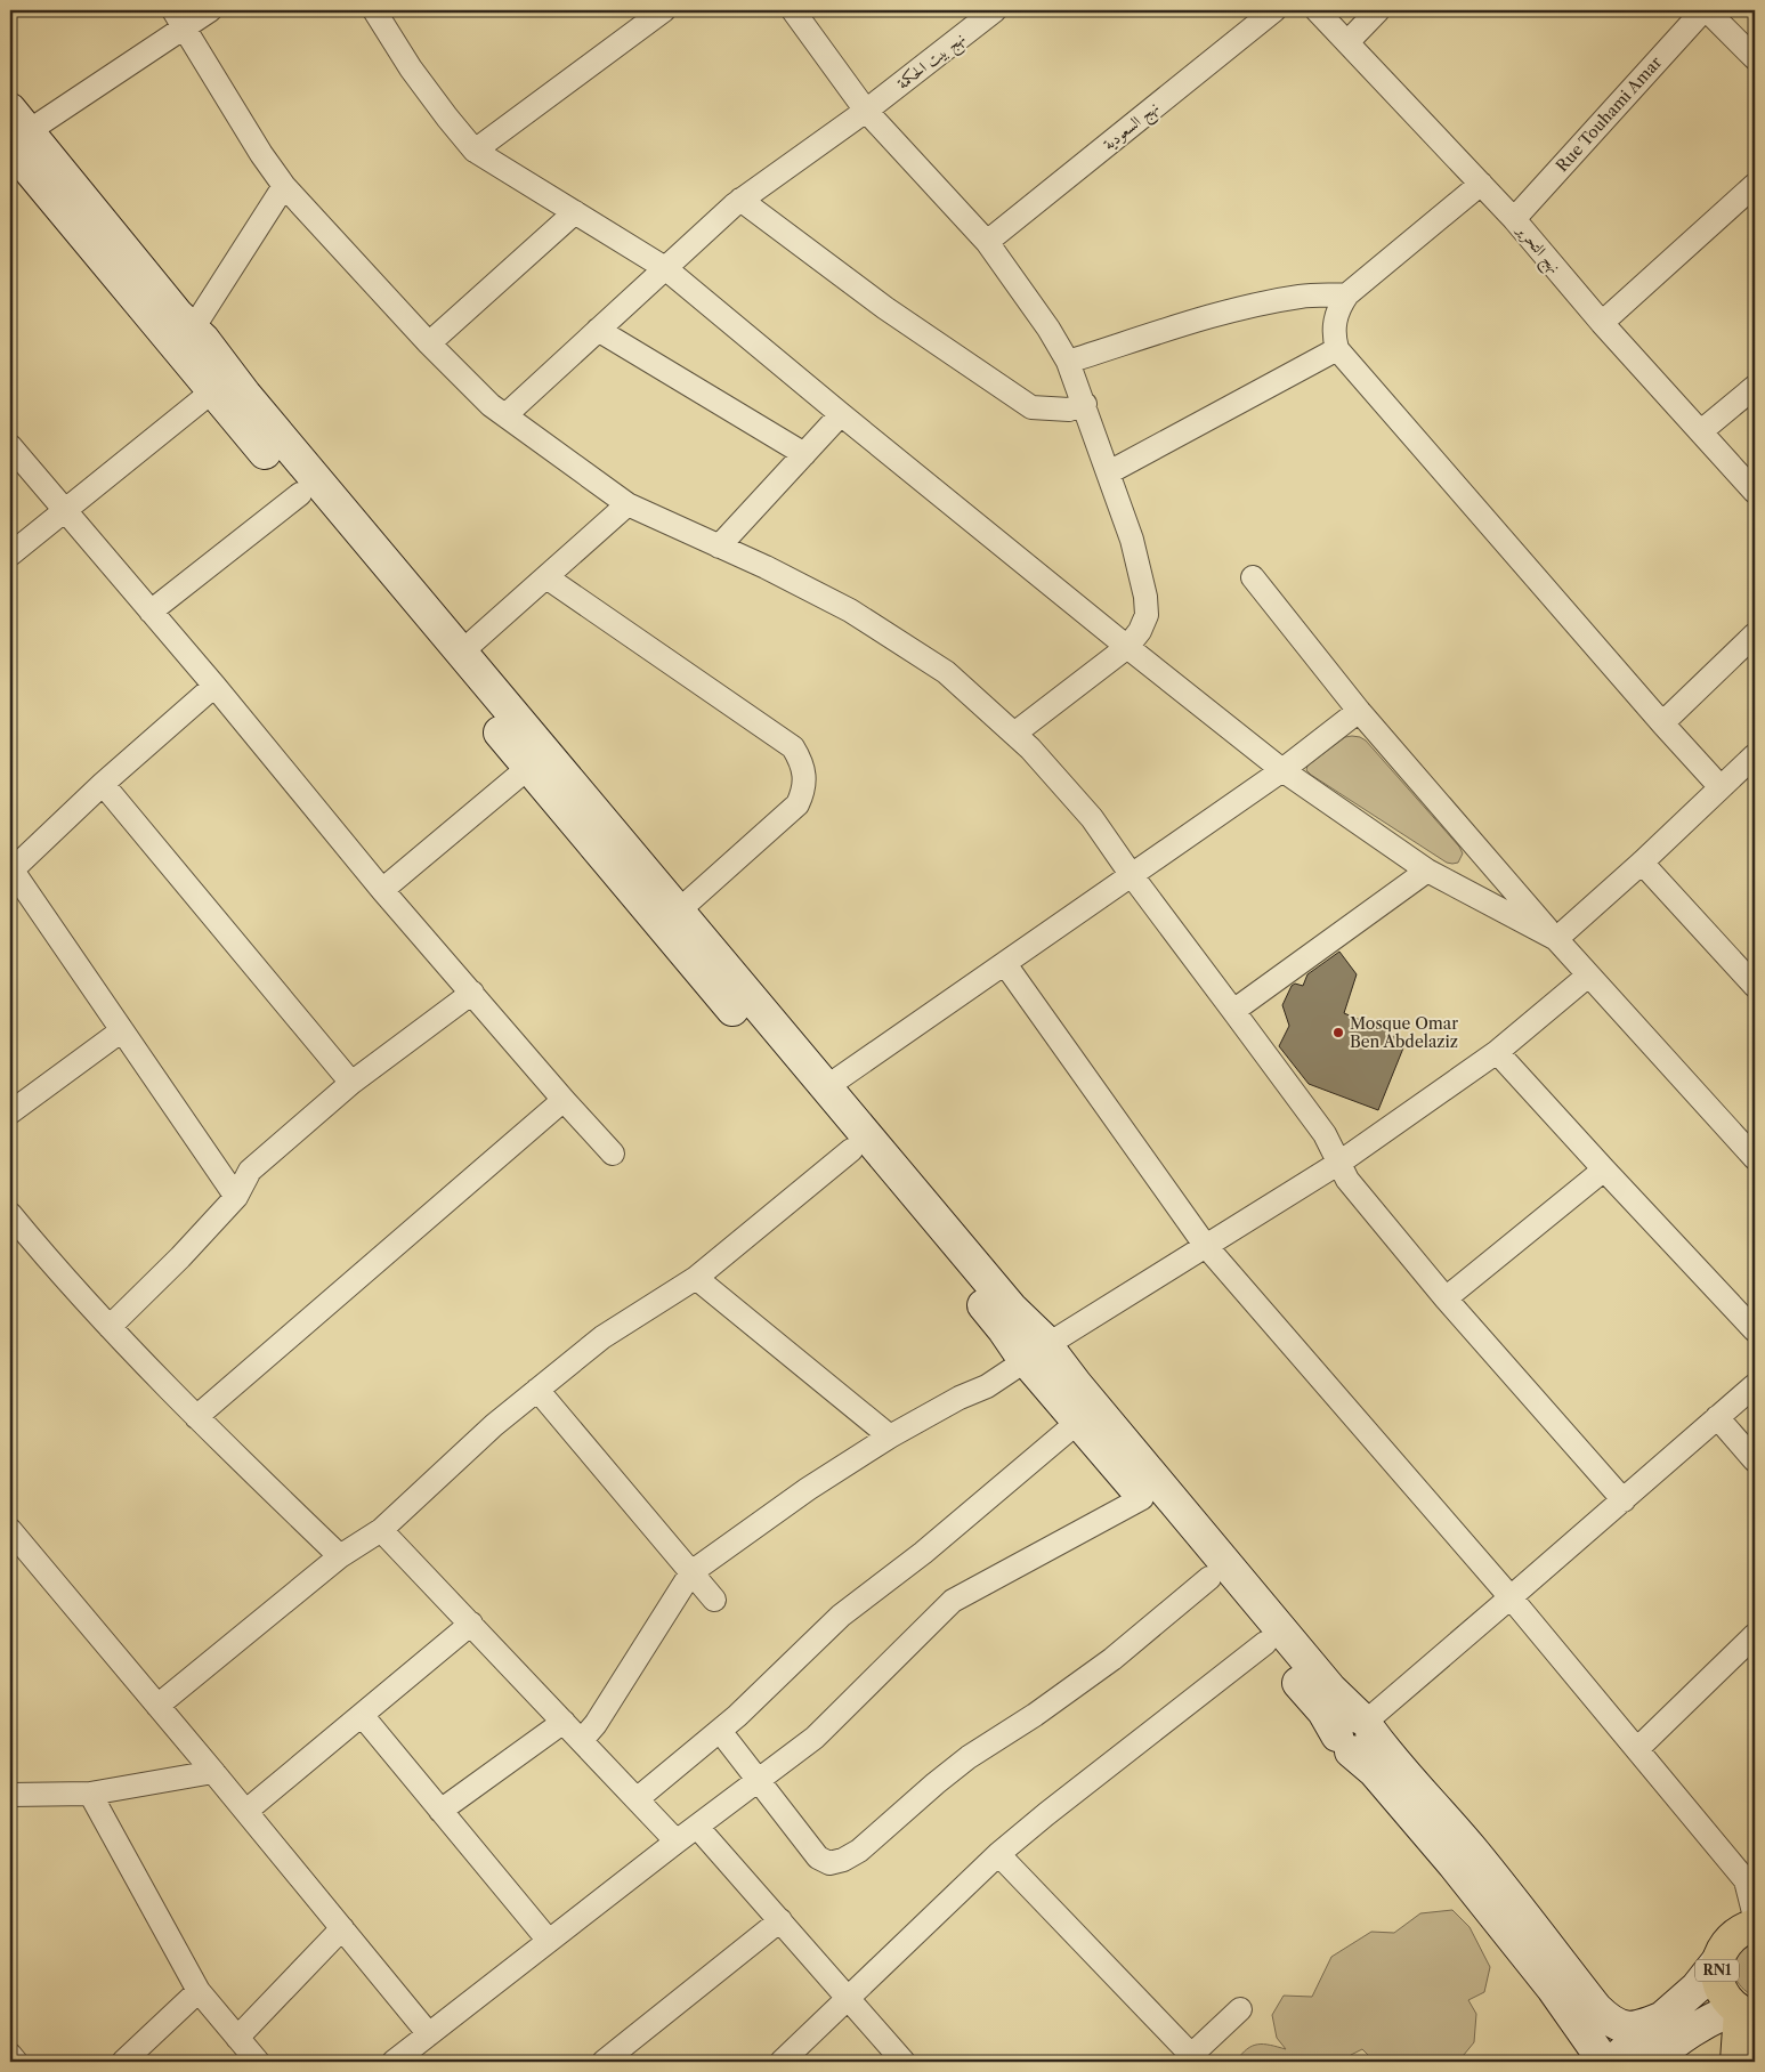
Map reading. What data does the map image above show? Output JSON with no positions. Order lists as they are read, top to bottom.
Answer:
{
  "streets": {
    "main road": ["RN1"],
    "street": [
      "نهج بيت الحكمة",
      "Rue Touhami Amar",
      "نهج السعودية",
      "نهج التحرير"
    ]
  },
  "crossings": [
    ["Rue Touhami Amar", "نهج التحرير"]
  ],
  "places": ["Mosque Omar Ben Abdelaziz"]
}
